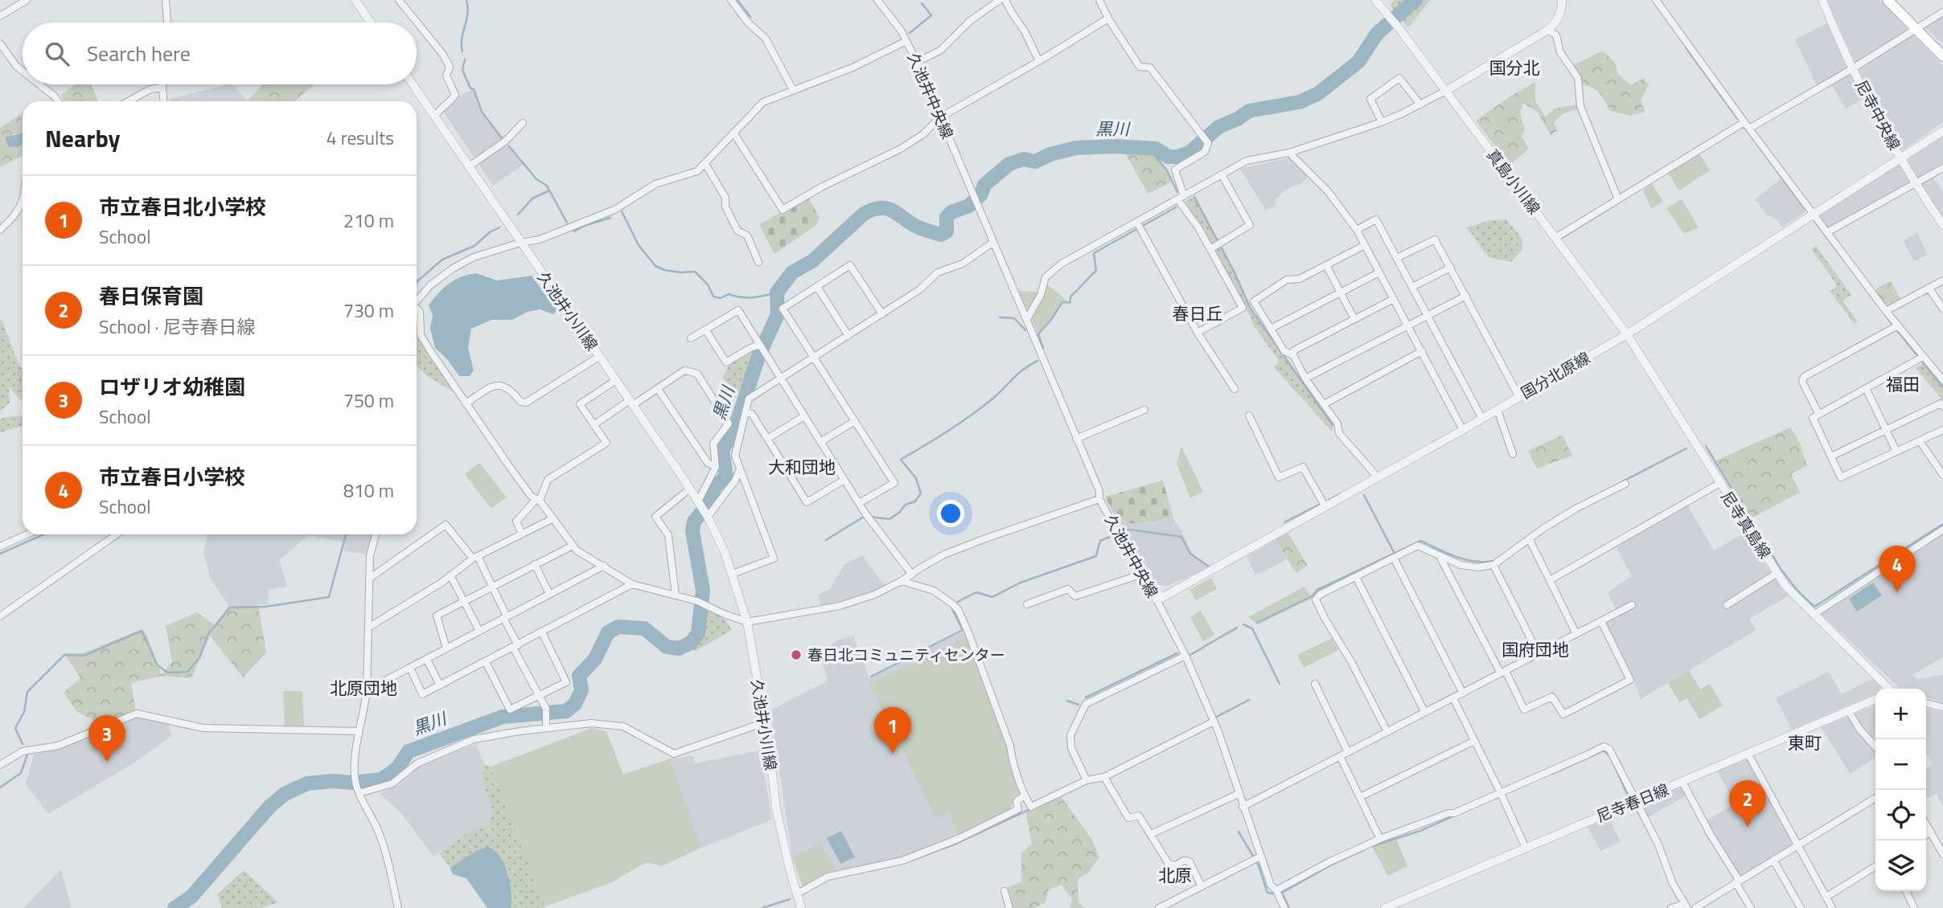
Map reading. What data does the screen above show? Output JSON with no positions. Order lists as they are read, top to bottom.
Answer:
{
  "streets": {
    "street": [
      "久池井中央線",
      "尼寺中央線",
      "真島小川線",
      "久池井小川線",
      "国分北原線",
      "尼寺真島線",
      "尼寺春日線"
    ]
  },
  "crossings": [
    ["久池井中央線", "国分北原線"],
    ["尼寺中央線", "国分北原線"],
    ["真島小川線", "国分北原線"],
    ["真島小川線", "尼寺真島線"],
    ["国分北原線", "尼寺真島線"]
  ],
  "districts": [
    "国分北",
    "春日丘",
    "福田",
    "大和団地",
    "国府団地",
    "北原団地",
    "東町",
    "北原"
  ],
  "water": ["黒川"],
  "places": ["春日北コミュニティセンター"],
  "page": {
    "search": "Search here",
    "heading": ["Nearby", "4 results"],
    "list": [
      {
        "mark": "1",
        "name": "市立春日北小学校",
        "note": "School",
        "value": "210 m"
      },
      {
        "mark": "2",
        "name": "春日保育園",
        "note": "School · 尼寺春日線",
        "value": "730 m"
      },
      {
        "mark": "3",
        "name": "ロザリオ幼稚園",
        "note": "School",
        "value": "750 m"
      },
      {
        "mark": "4",
        "name": "市立春日小学校",
        "note": "School",
        "value": "810 m"
      }
    ],
    "pins": [
      "4",
      "1",
      "3",
      "2"
    ],
    "map_buttons": ["+", "−"]
  }
}
